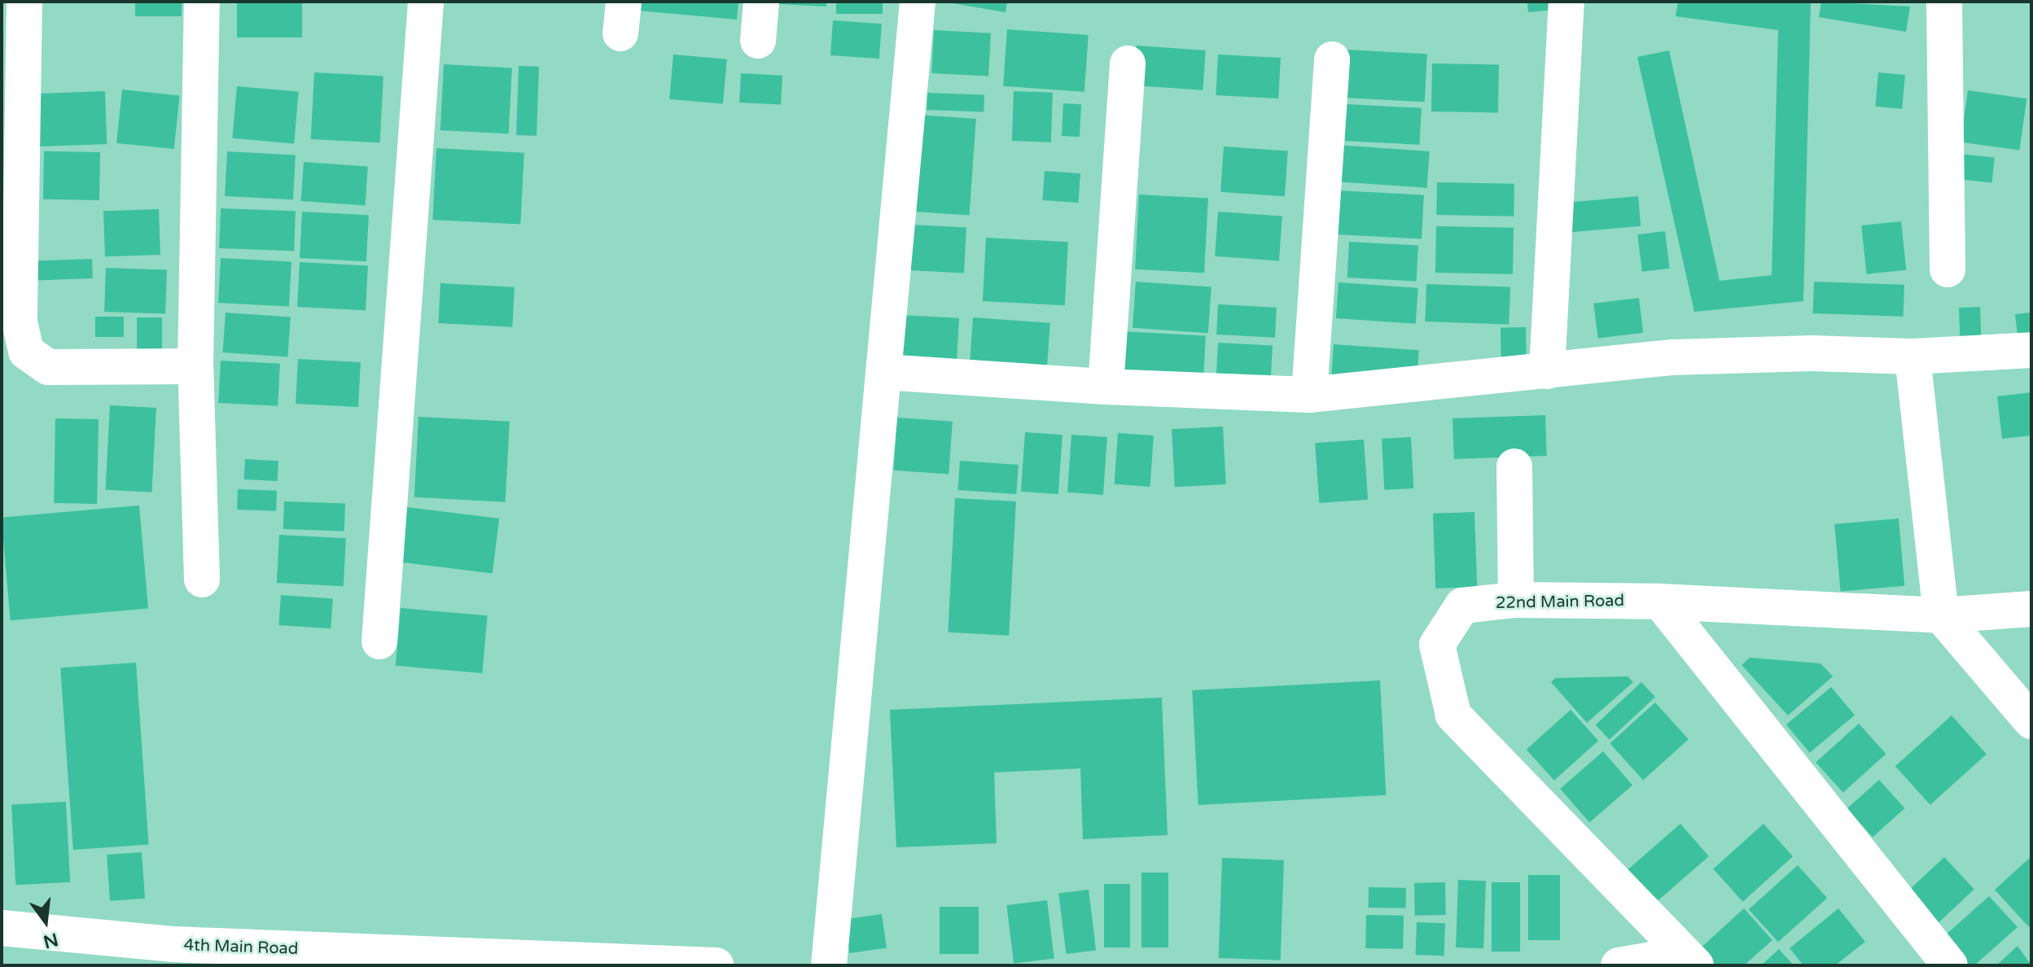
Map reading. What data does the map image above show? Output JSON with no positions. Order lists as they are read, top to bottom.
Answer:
{
  "streets": {
    "street": ["22nd Main Road", "4th Main Road"]
  },
  "north": "bottom"
}
